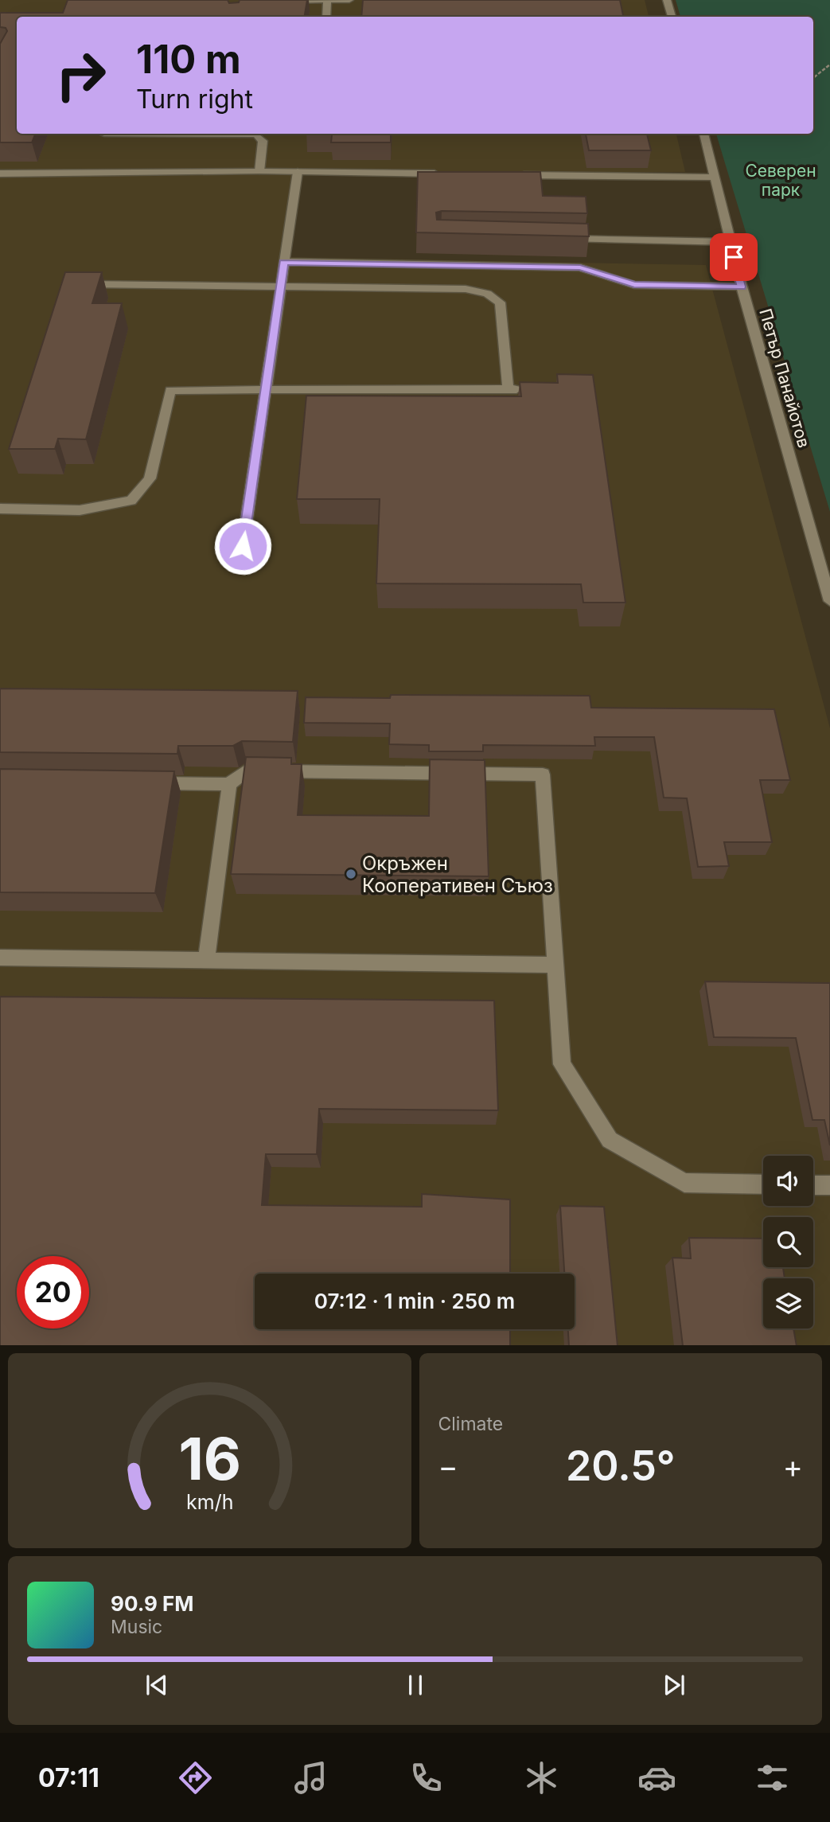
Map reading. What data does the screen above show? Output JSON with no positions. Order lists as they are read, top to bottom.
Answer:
{
  "streets": {
    "street": ["Петър Панайотов"]
  },
  "parks": ["Северен парк"],
  "places": ["Окръжен Кооперативен Съюз"],
  "page": {
    "turn": ["110 m", "Turn right"],
    "limit": "20",
    "trip": "07:12 · 1 min · 250 m",
    "tile": "Climate",
    "heat": ["−", "20.5°", "+"],
    "song": ["90.9 FM", "Music"],
    "tabs": "07:11",
    "gauge": ["16", "km/h"]
  }
}
